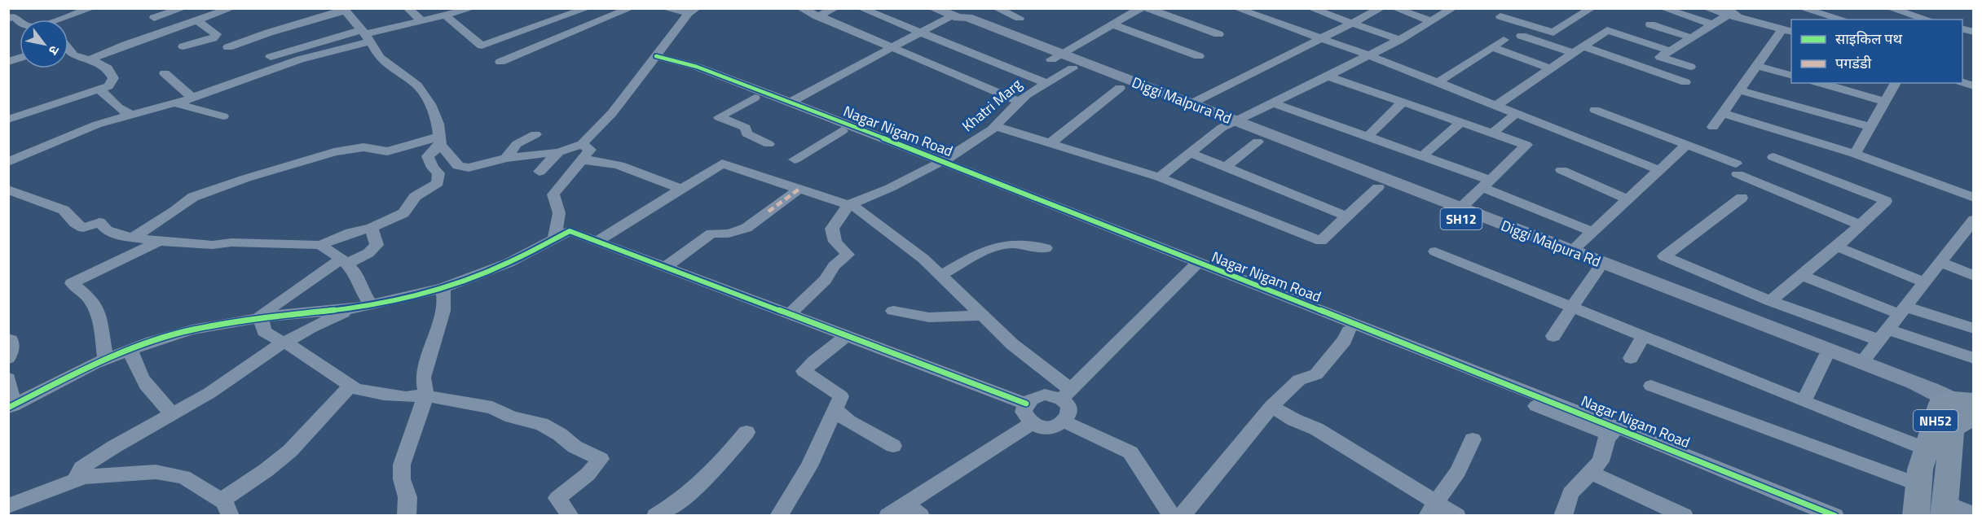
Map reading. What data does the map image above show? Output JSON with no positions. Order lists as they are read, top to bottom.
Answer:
{
  "streets": {
    "highway": ["NH52"],
    "main road": ["Diggi Malpura Rd", "SH12"],
    "street": ["Khatri Marg", "Nagar Nigam Road"]
  },
  "crossings": [
    ["Diggi Malpura Rd", "Khatri Marg"],
    ["Diggi Malpura Rd", "NH52"],
    ["Khatri Marg", "Nagar Nigam Road"]
  ],
  "legend": ["साइकिल पथ", "पगडंडी"],
  "north": "bottom right"
}
